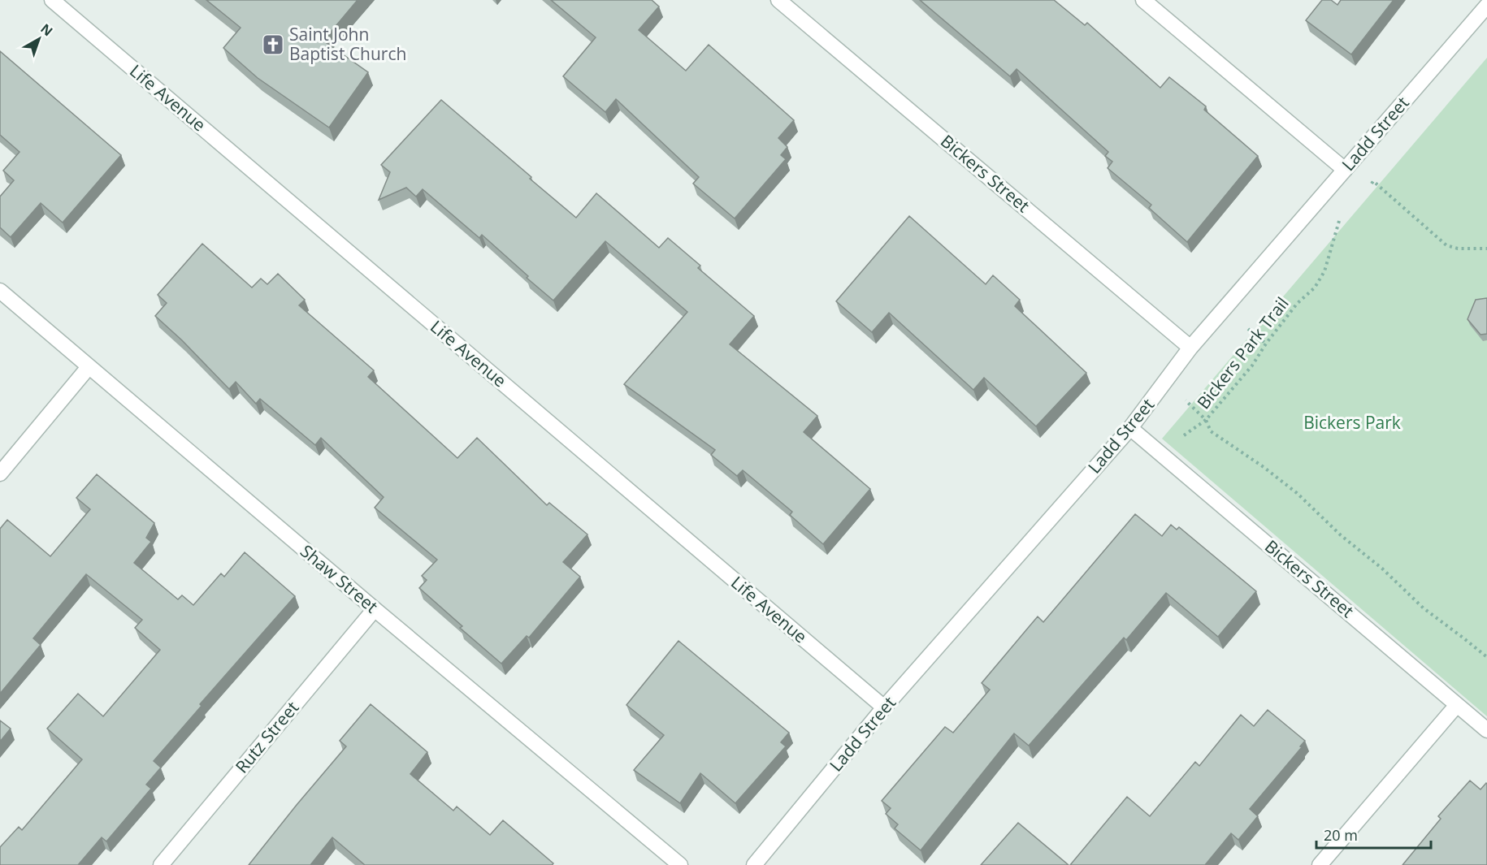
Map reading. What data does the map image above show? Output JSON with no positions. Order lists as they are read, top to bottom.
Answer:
{
  "streets": {
    "street": [
      "Life Avenue",
      "Ladd Street",
      "Bickers Street",
      "Shaw Street",
      "Rutz Street"
    ],
    "path": ["Bickers Park Trail"]
  },
  "crossings": [
    ["Life Avenue", "Ladd Street"],
    ["Ladd Street", "Bickers Street"],
    ["Shaw Street", "Rutz Street"]
  ],
  "parks": ["Bickers Park"],
  "places": {
    "church": ["Saint John Baptist Church"]
  },
  "scale_bar": "20 m",
  "north": "top right"
}
